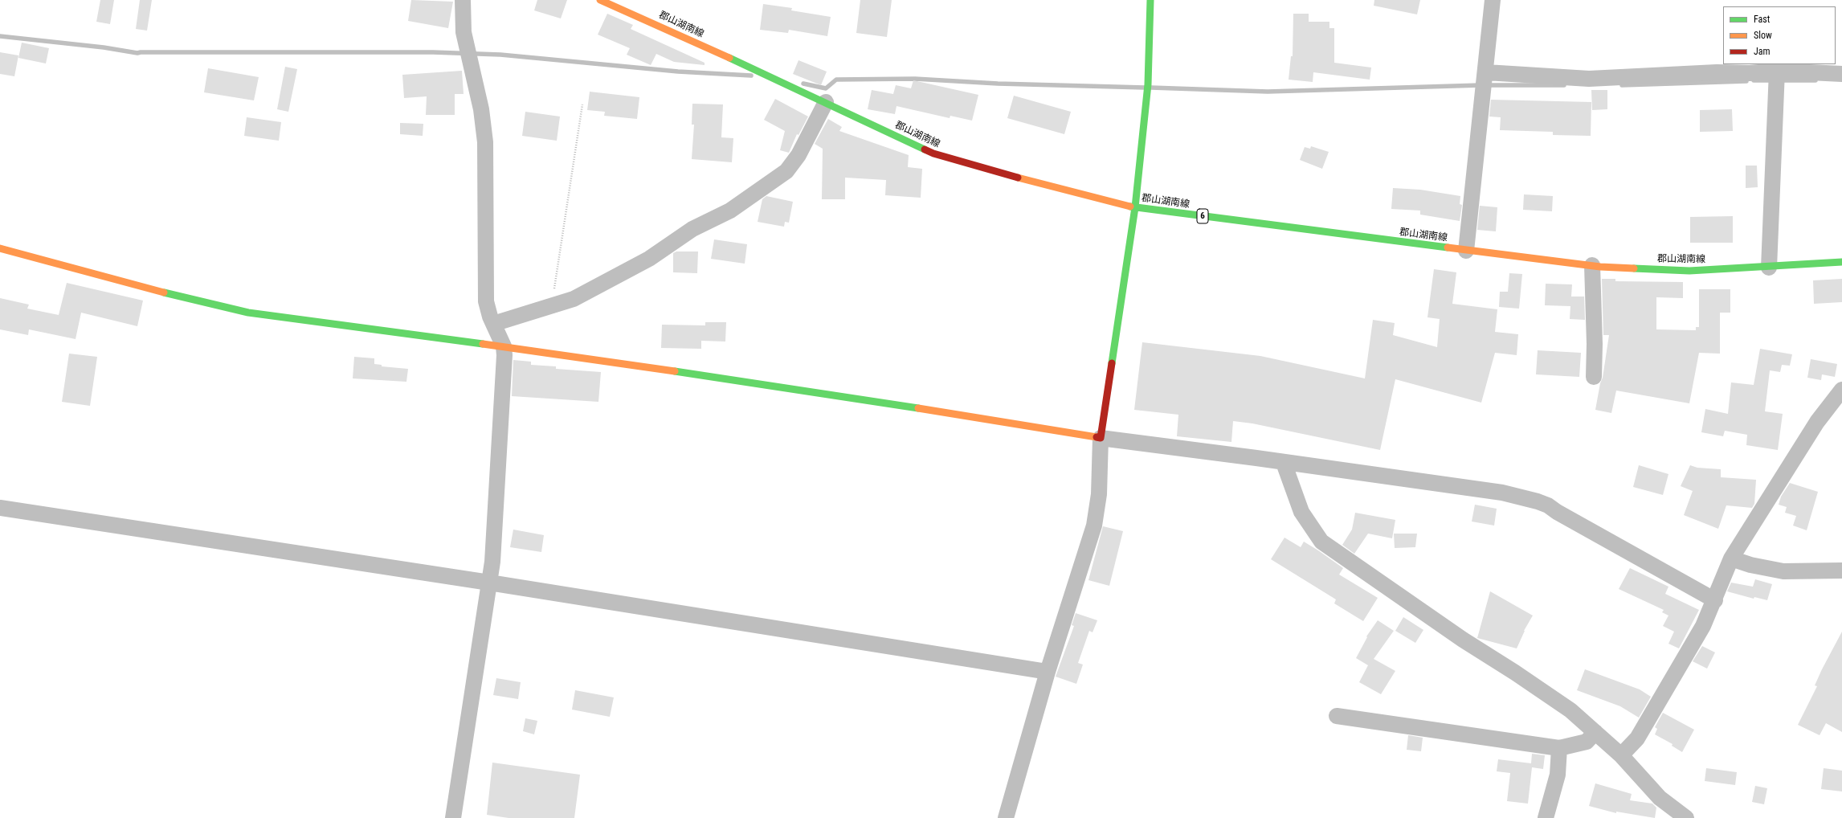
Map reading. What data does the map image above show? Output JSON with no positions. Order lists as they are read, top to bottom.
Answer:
{
  "streets": {
    "street": ["郡山湖南線", "6"]
  },
  "legend": ["Fast", "Slow", "Jam"]
}
